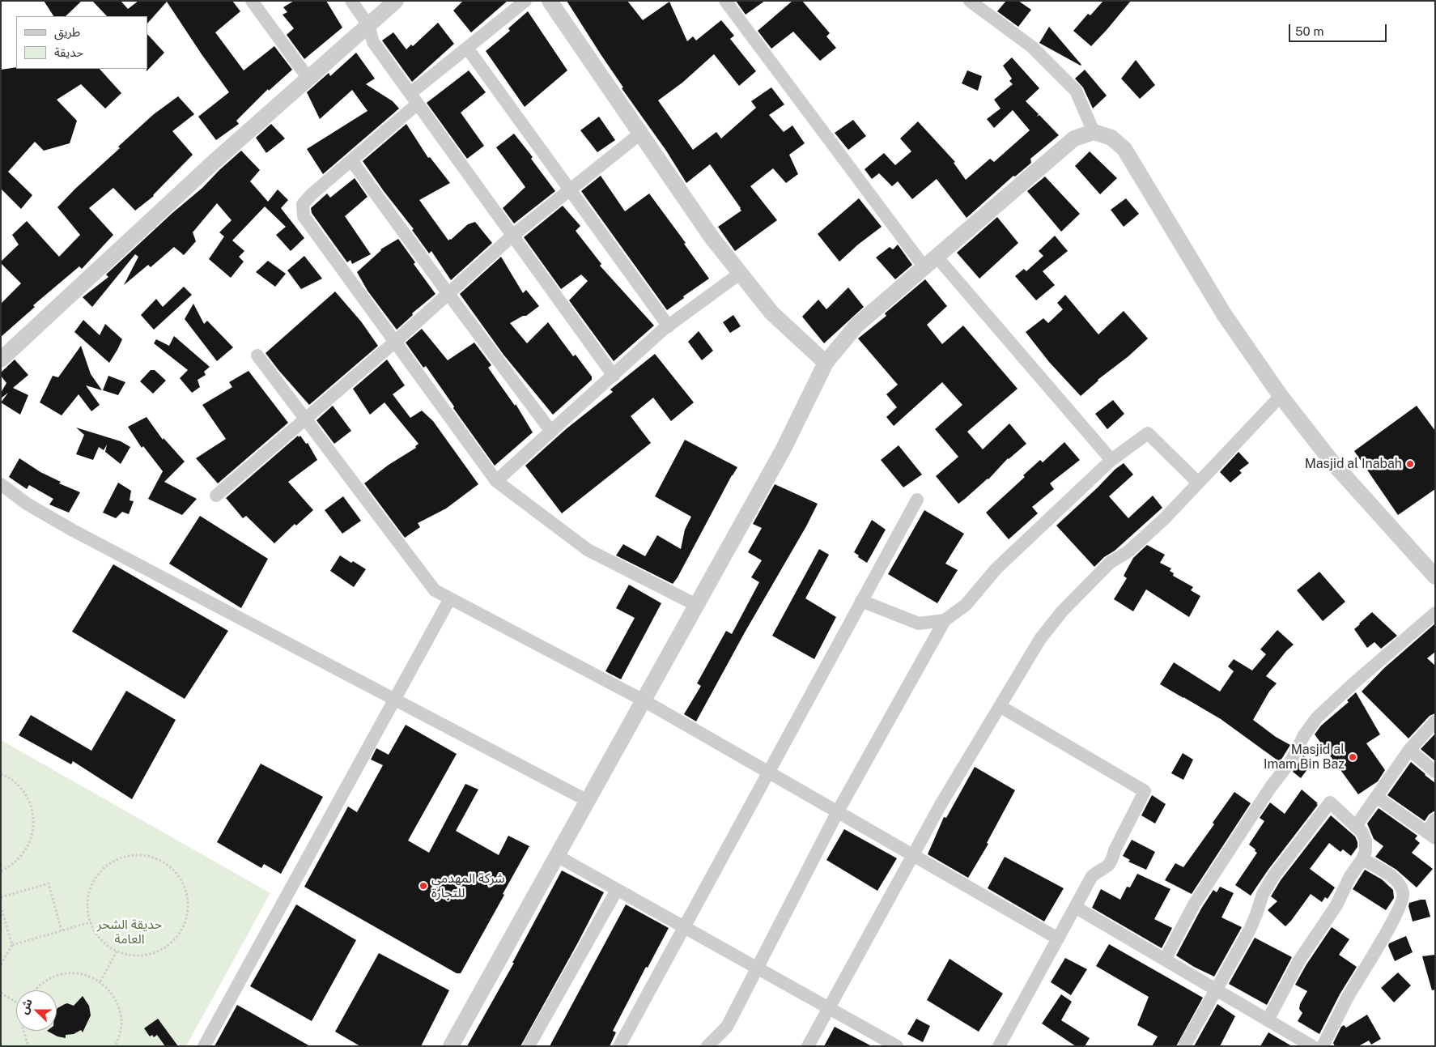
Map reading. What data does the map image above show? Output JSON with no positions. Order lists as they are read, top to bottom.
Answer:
{
  "parks": ["حديقة الشحر العامة"],
  "places": ["Masjid al Inabah", "Masjid al Imam Bin Baz", "شركة المهدمي للتجارة"],
  "legend": ["طريق", "حديقة"],
  "scale_bar": "50 m",
  "north": "left"
}
